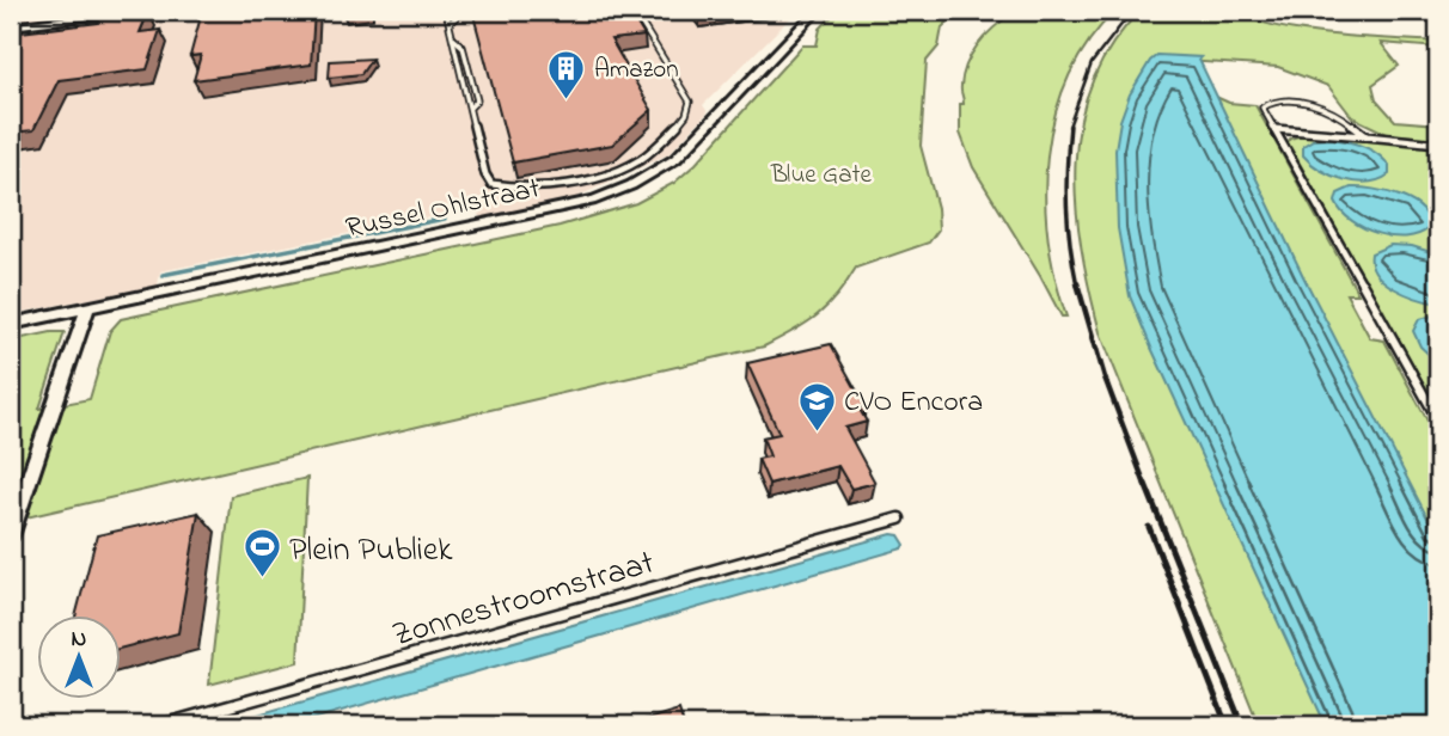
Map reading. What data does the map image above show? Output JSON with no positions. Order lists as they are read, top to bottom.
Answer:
{
  "streets": {
    "street": ["Russel Ohlstraat"],
    "lane": ["Zonnestroomstraat"]
  },
  "parks": ["Blue Gate"],
  "places": {
    "building": ["Amazon"],
    "school or university": ["CVO Encora"],
    "sports": ["Plein Publiek"]
  },
  "north": "top"
}
